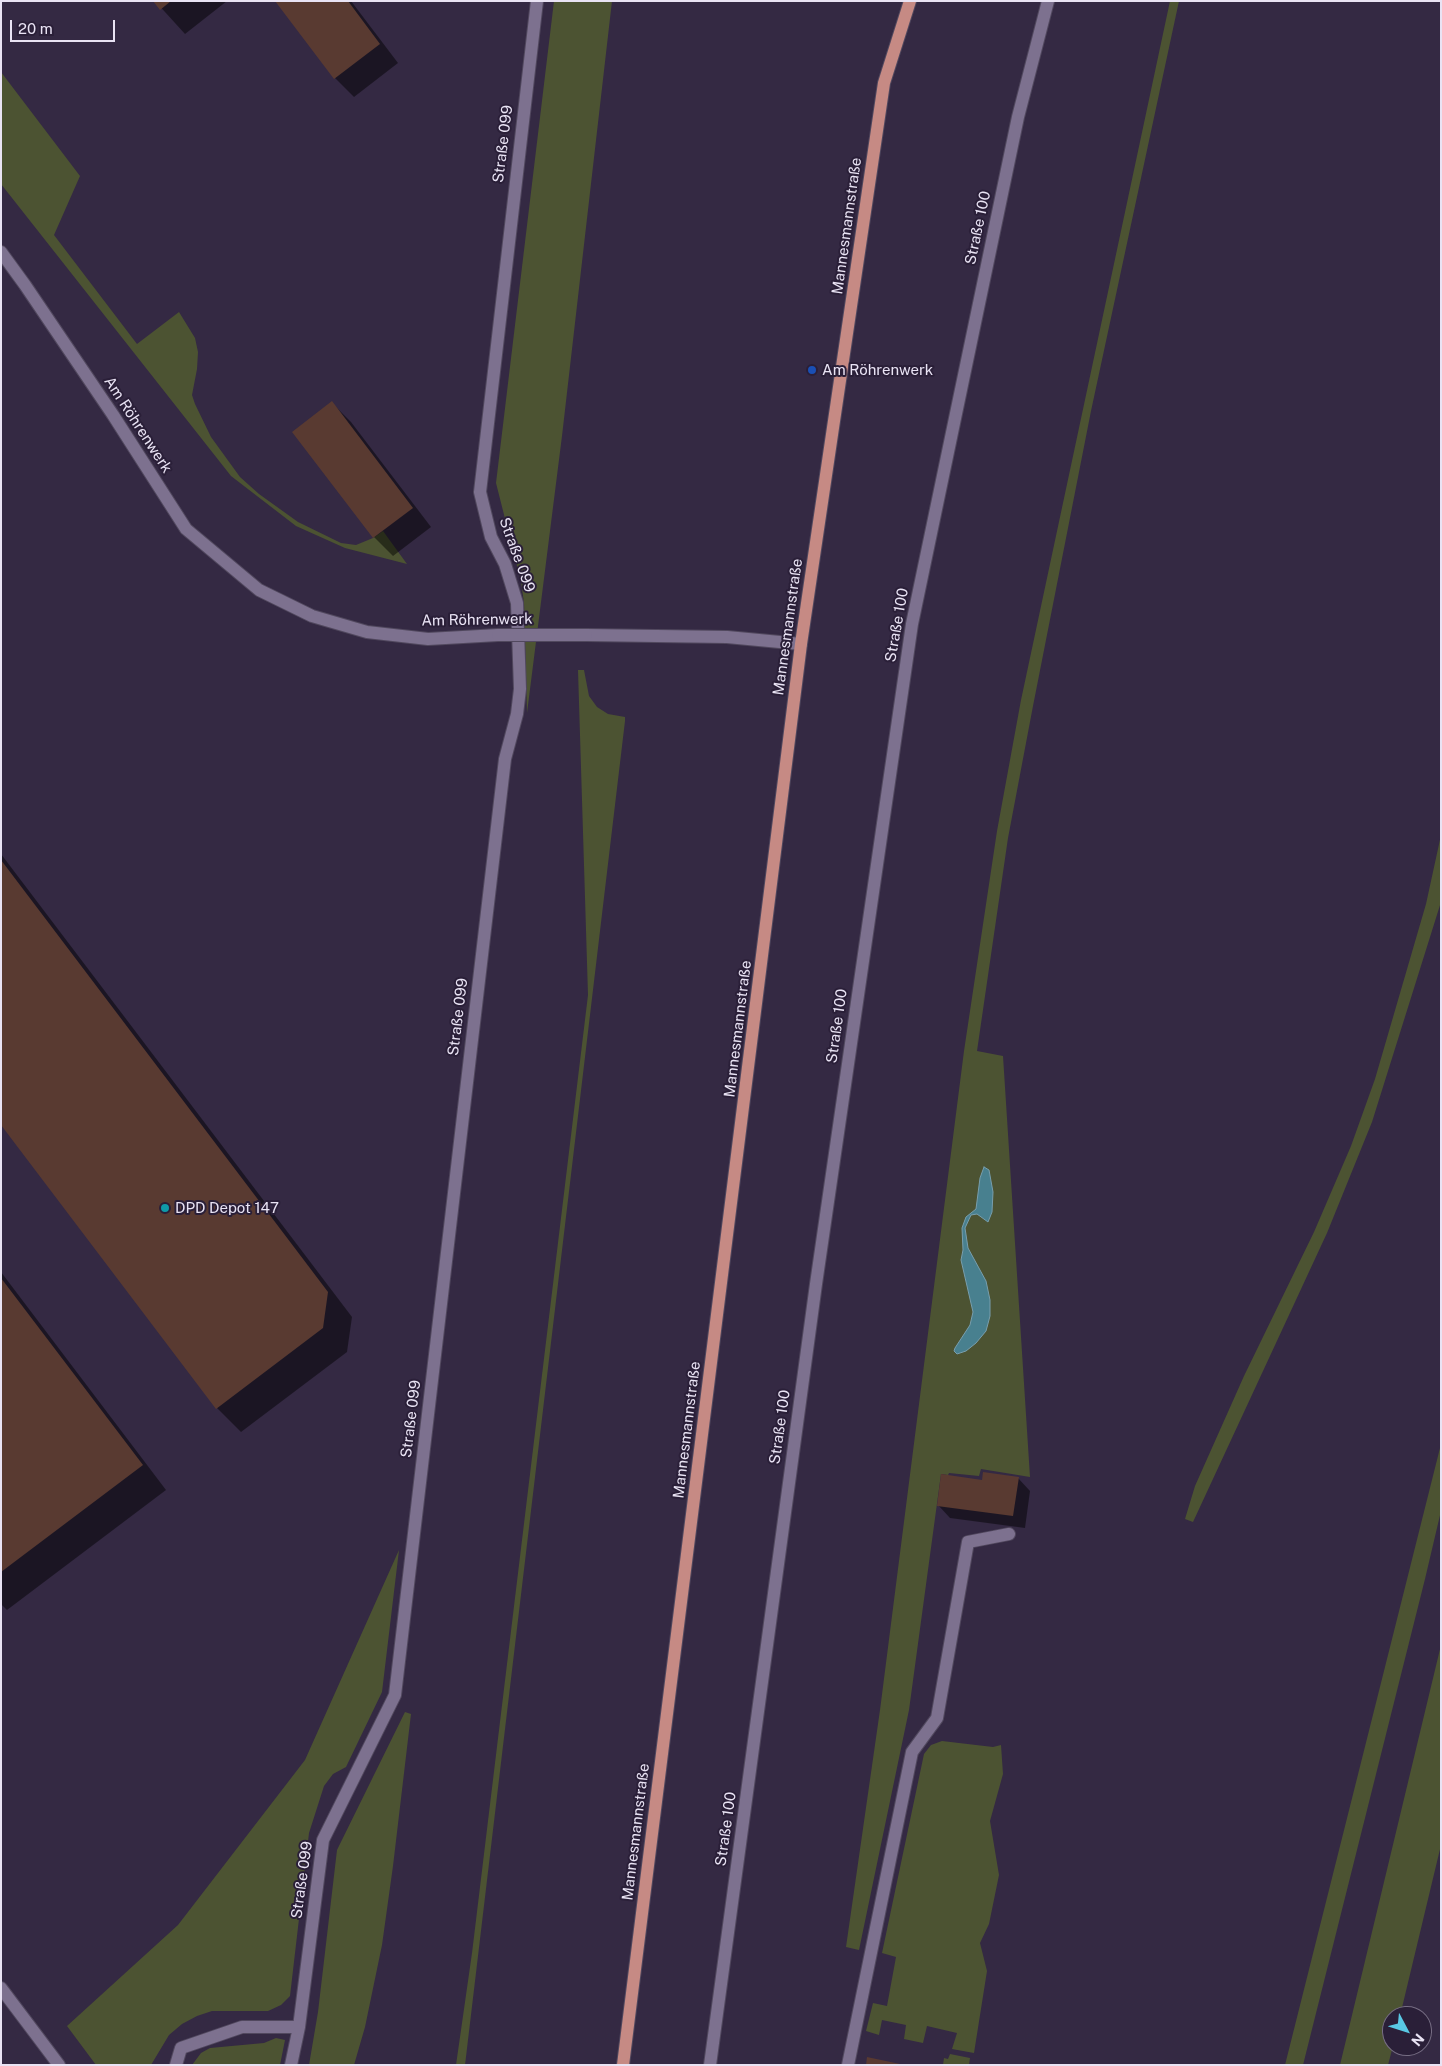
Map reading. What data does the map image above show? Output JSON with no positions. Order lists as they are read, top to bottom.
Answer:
{
  "streets": {
    "main road": ["Mannesmannstraße"],
    "street": ["Straße 099", "Straße 100", "Am Röhrenwerk"]
  },
  "crossings": [
    ["Mannesmannstraße", "Am Röhrenwerk"]
  ],
  "places": ["Am Röhrenwerk", "DPD Depot 147"],
  "scale_bar": "20 m",
  "north": "bottom right"
}
